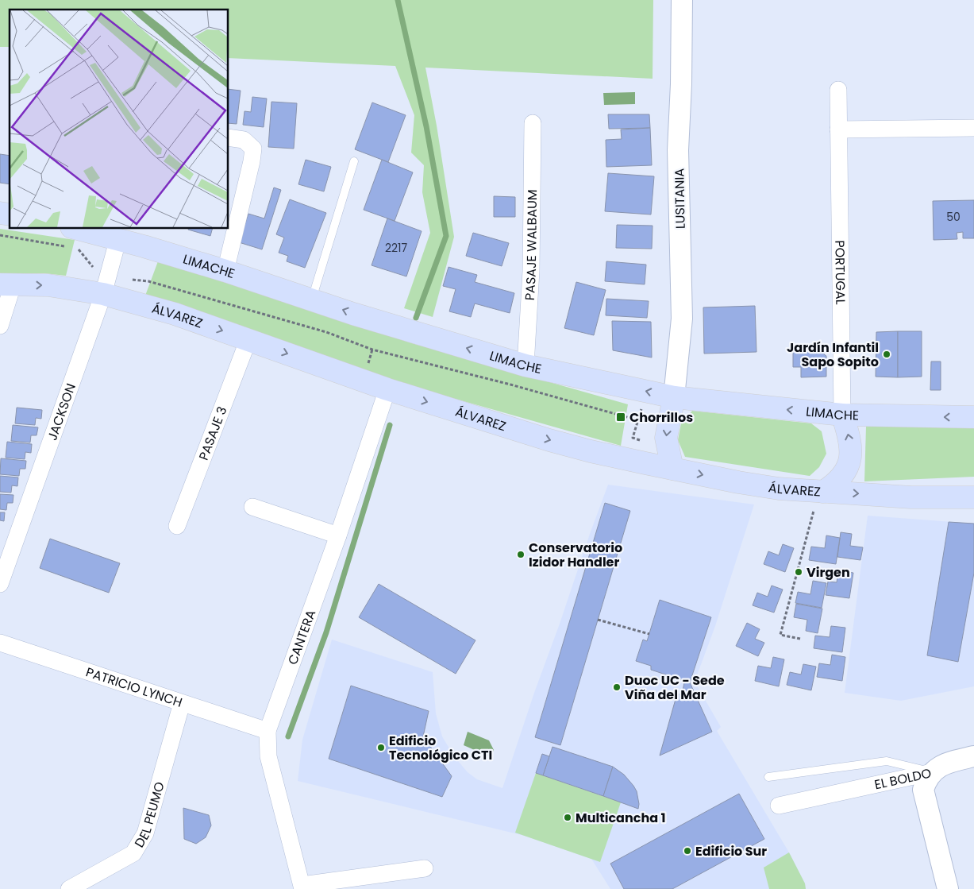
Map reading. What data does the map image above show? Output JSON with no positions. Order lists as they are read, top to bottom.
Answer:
{
  "streets": {
    "main road": ["LIMACHE", "ÁLVAREZ"],
    "street": [
      "LUSITANIA",
      "PASAJE WALBAUM",
      "PORTUGAL",
      "JACKSON",
      "PASAJE 3",
      "CANTERA",
      "PATRICIO LYNCH",
      "EL BOLDO",
      "DEL PEUMO"
    ]
  },
  "crossings": [
    ["LUSITANIA", "LIMACHE"],
    ["PASAJE WALBAUM", "LIMACHE"],
    ["LIMACHE", "PORTUGAL"],
    ["LIMACHE", "JACKSON"],
    ["ÁLVAREZ", "JACKSON"],
    ["ÁLVAREZ", "PASAJE 3"],
    ["ÁLVAREZ", "CANTERA"],
    ["CANTERA", "PATRICIO LYNCH"],
    ["PATRICIO LYNCH", "DEL PEUMO"]
  ],
  "one_way": ["LIMACHE", "ÁLVAREZ"],
  "places": {
    "other": [
      "Jardín Infantil Sapo Sopito",
      "Conservatorio Izidor Handler",
      "Virgen",
      "Duoc UC - Sede Viña del Mar",
      "Edificio Tecnológico CTI",
      "Multicancha 1",
      "Edificio Sur"
    ],
    "transit": ["Chorrillos"]
  },
  "house_numbers": ["50", "2217"]
}
